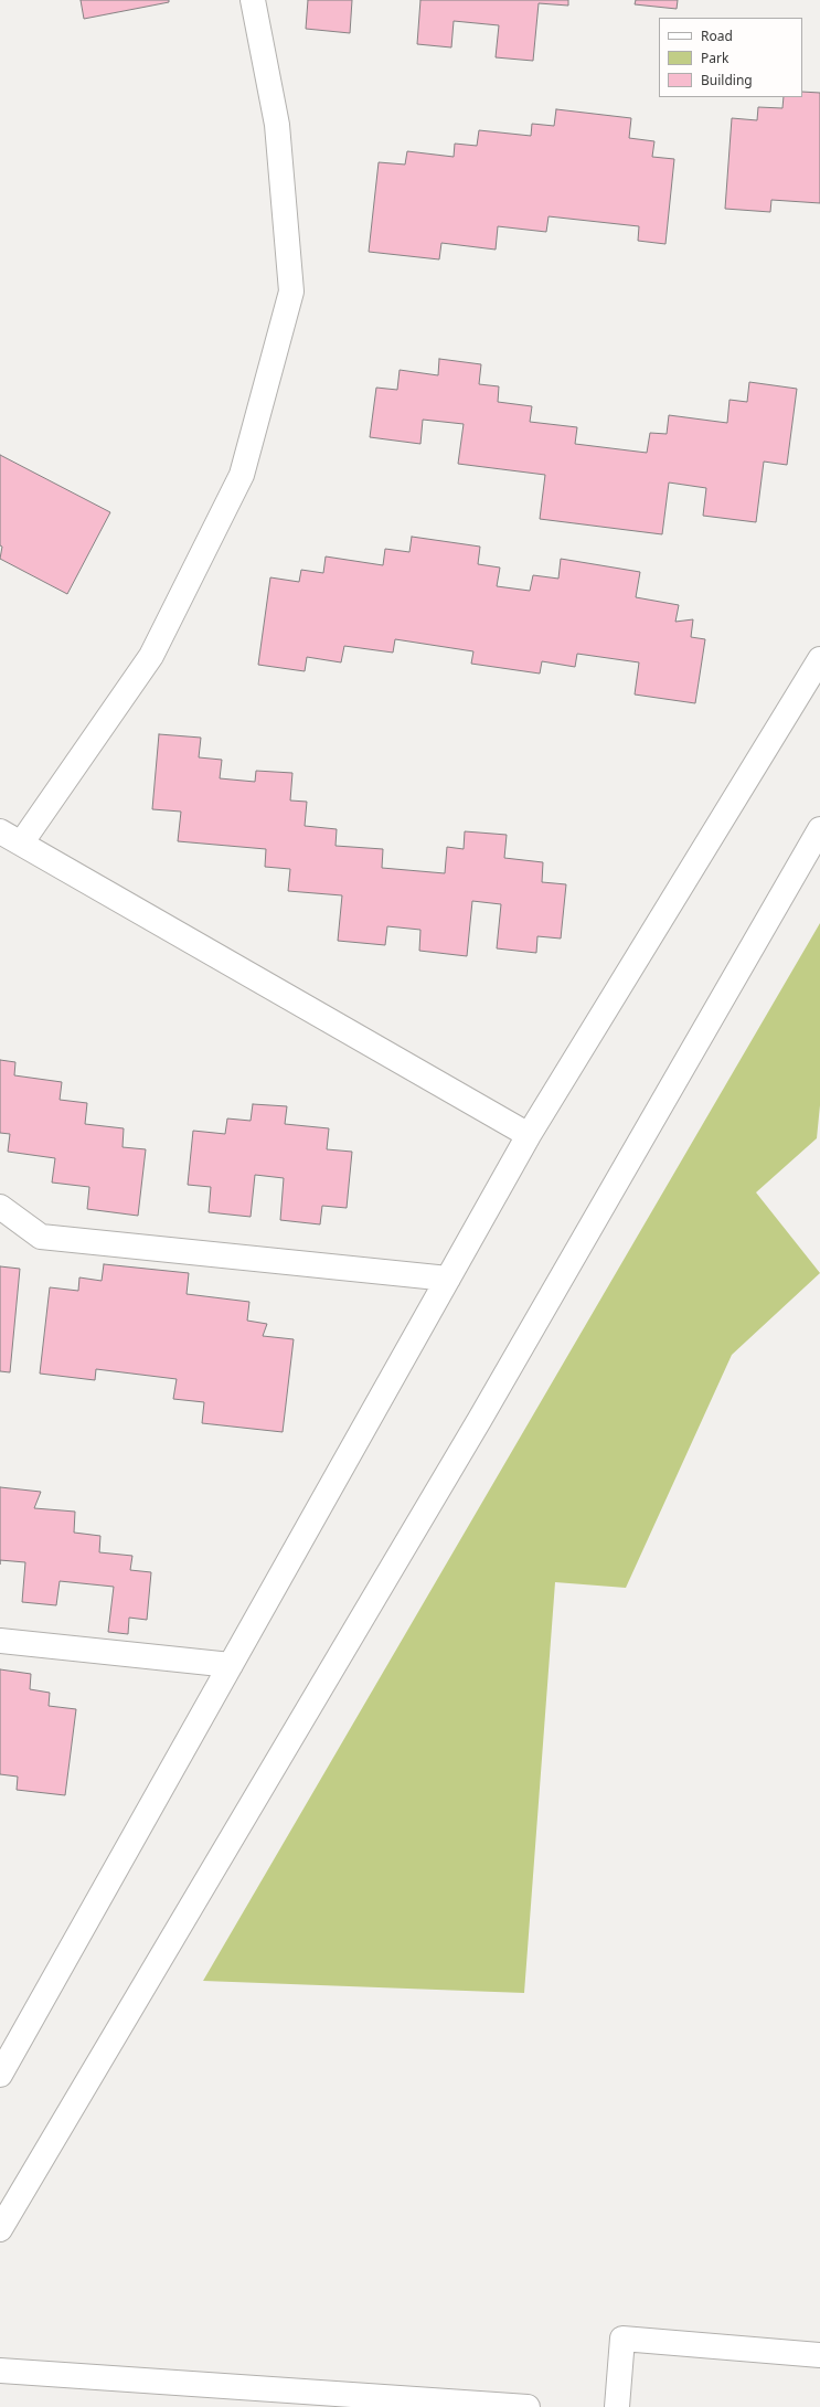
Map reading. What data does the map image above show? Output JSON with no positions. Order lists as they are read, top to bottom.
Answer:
{
  "legend": ["Road", "Park", "Building"]
}
